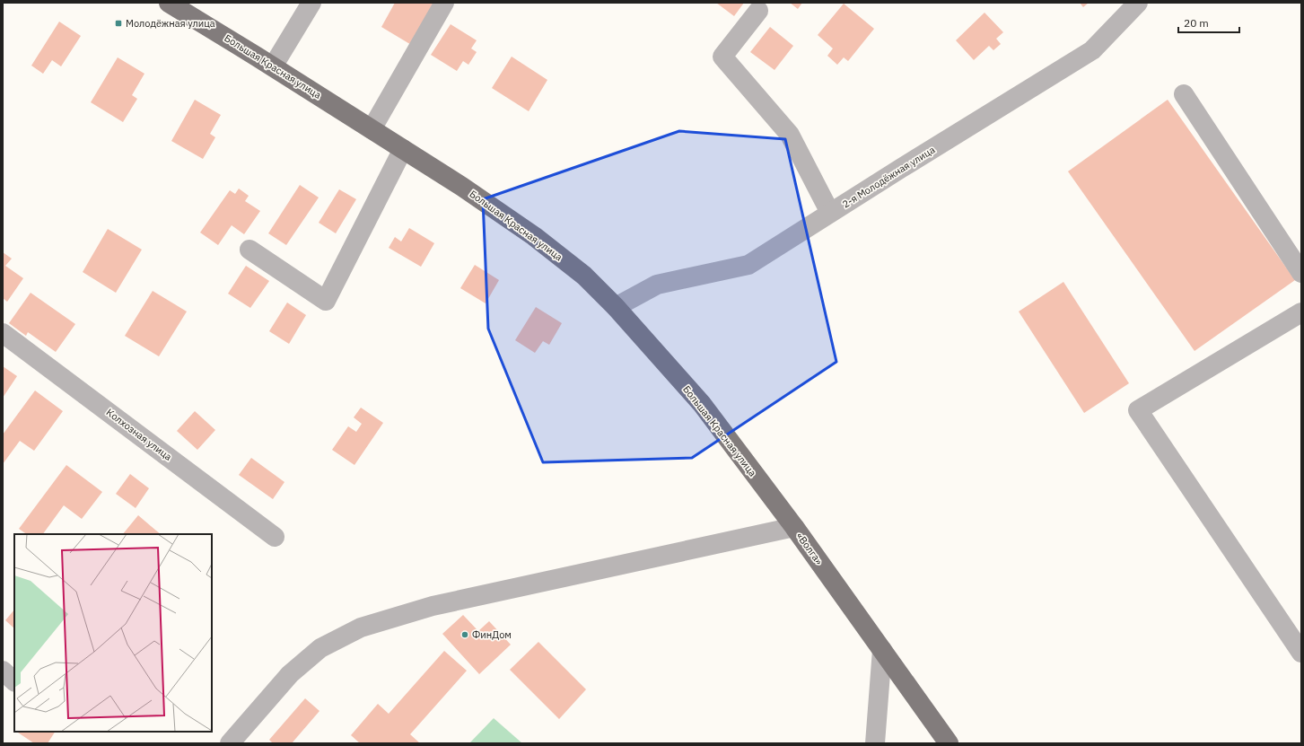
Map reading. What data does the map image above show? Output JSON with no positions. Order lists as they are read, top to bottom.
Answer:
{
  "streets": {
    "main road": ["Большая Красная улица", "«Волга»"],
    "street": ["2-я Молодёжная улица", "Колхозная улица"]
  },
  "crossings": [
    ["Большая Красная улица", "2-я Молодёжная улица"],
    ["Большая Красная улица", "«Волга»"]
  ],
  "places": {
    "transit": ["Молодёжная улица"],
    "other": ["ФинДом"]
  },
  "scale_bar": "20 m"
}
